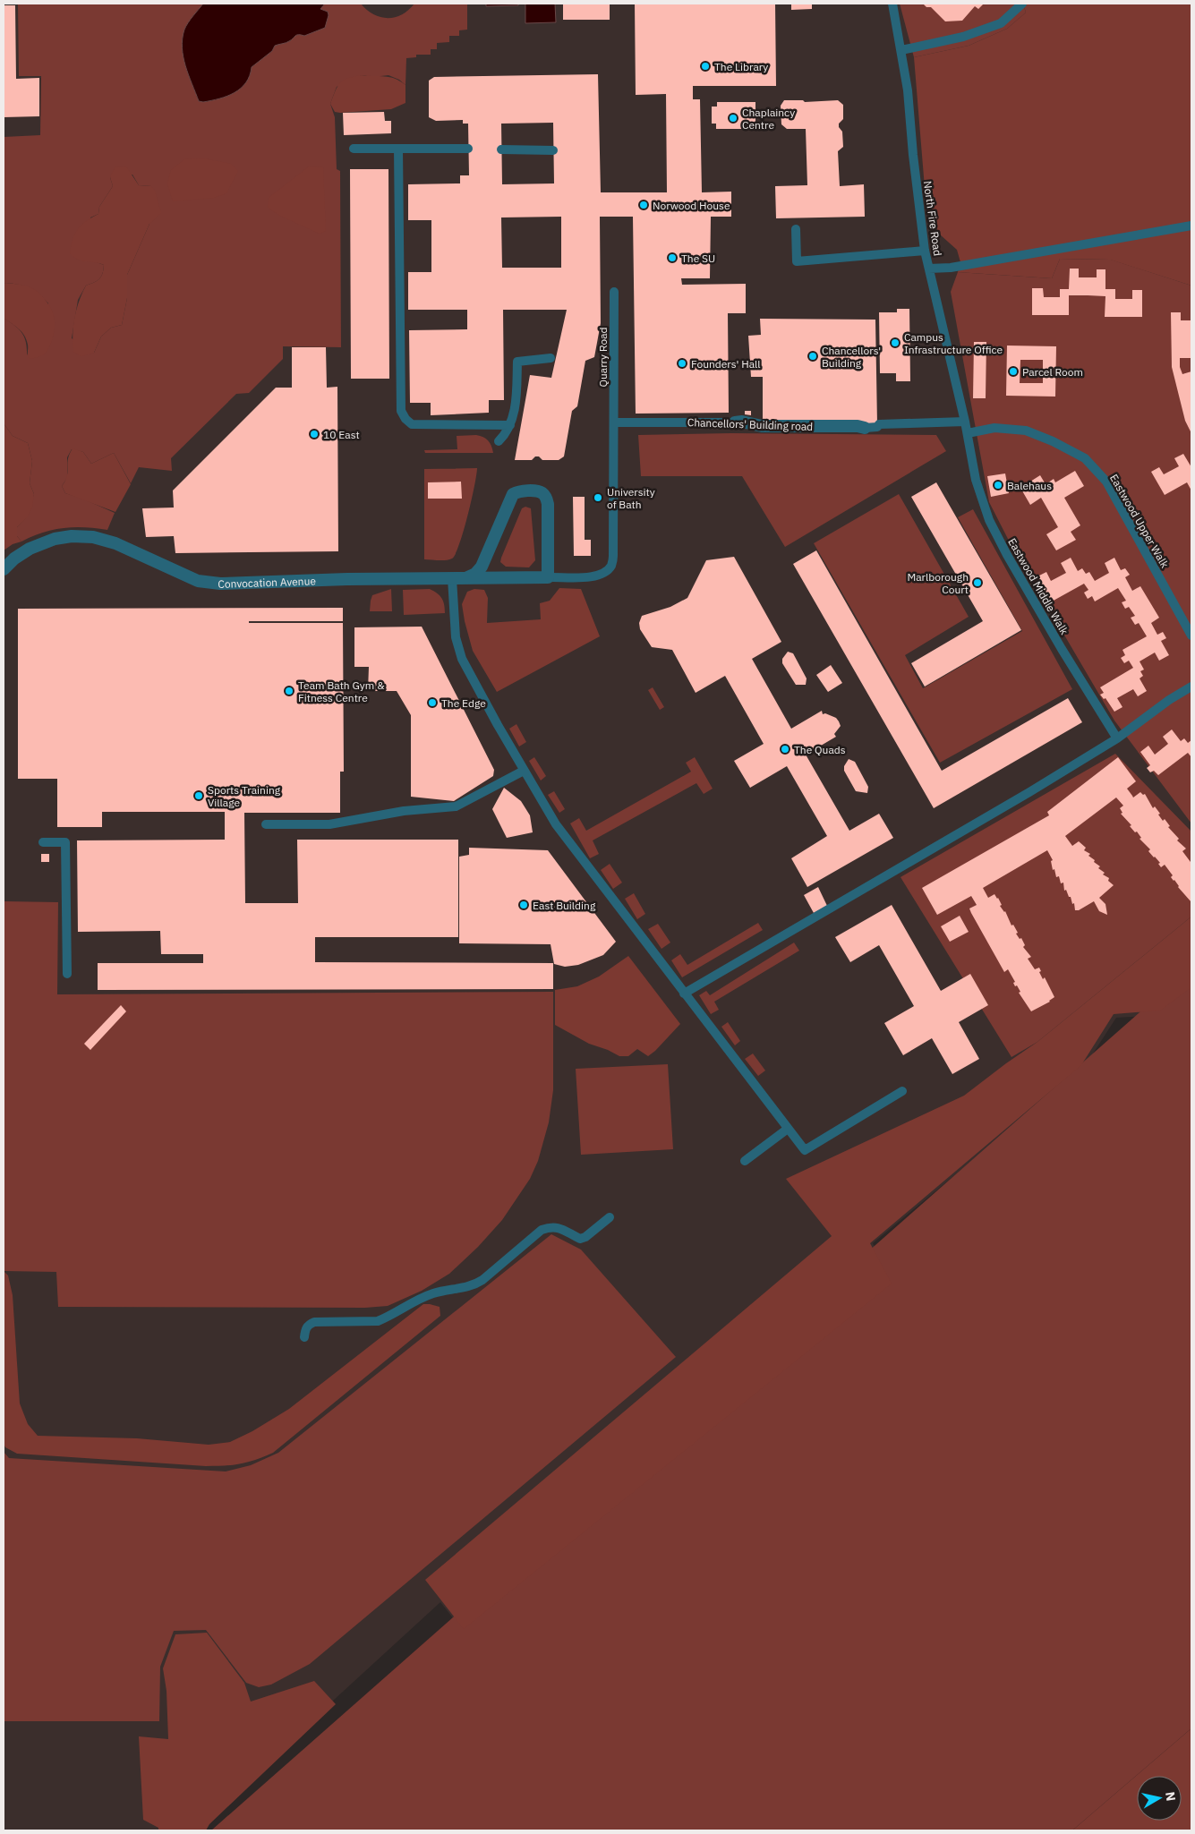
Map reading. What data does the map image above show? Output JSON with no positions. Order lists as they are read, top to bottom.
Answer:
{
  "streets": {
    "street": ["Chancellors' Building road", "Convocation Avenue"],
    "lane": [
      "North Fire Road",
      "Quarry Road",
      "Eastwood Upper Walk",
      "Eastwood Middle Walk"
    ]
  },
  "crossings": [
    ["North Fire Road", "Chancellors' Building road"],
    ["North Fire Road", "Eastwood Upper Walk"],
    ["North Fire Road", "Eastwood Middle Walk"],
    ["Quarry Road", "Chancellors' Building road"],
    ["Quarry Road", "Convocation Avenue"],
    ["Eastwood Upper Walk", "Eastwood Middle Walk"]
  ],
  "places": [
    "The Library",
    "Chaplaincy Centre",
    "Norwood House",
    "The SU",
    "Campus Infrastructure Office",
    "Chancellors' Building",
    "Founders' Hall",
    "Parcel Room",
    "10 East",
    "Balehaus",
    "University of Bath",
    "Marlborough Court",
    "Team Bath Gym & Fitness Centre",
    "The Edge",
    "The Quads",
    "Sports Training Village",
    "East Building"
  ],
  "north": "right"
}
